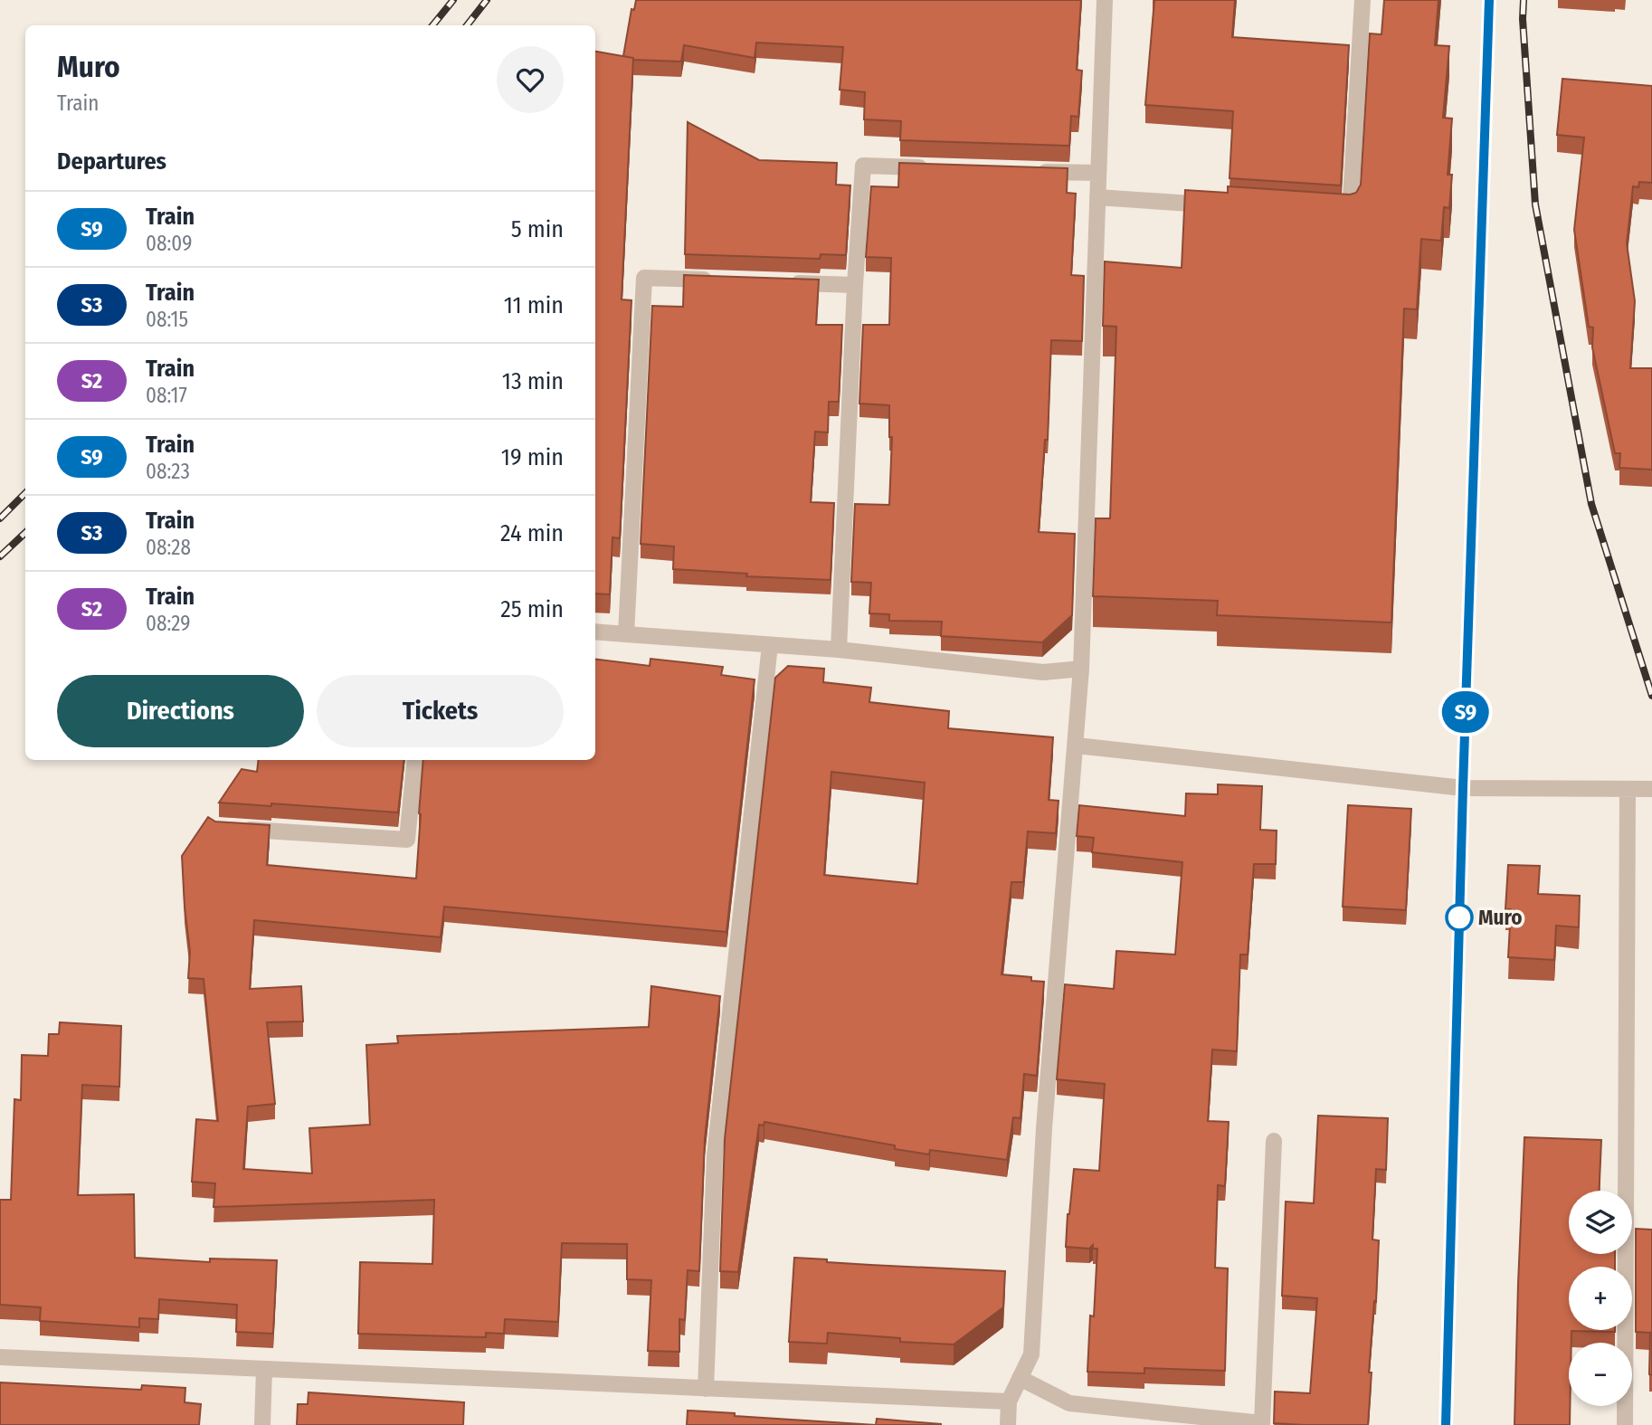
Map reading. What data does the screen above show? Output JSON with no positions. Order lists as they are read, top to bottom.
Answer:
{
  "places": ["Muro"],
  "page": {
    "on_map": "S9",
    "heading": [
      ["Muro", "Train"],
      "Departures"
    ],
    "list": [
      {
        "mark": "S9",
        "name": "Train",
        "note": "08:09",
        "value": "5 min"
      },
      {
        "mark": "S3",
        "name": "Train",
        "note": "08:15",
        "value": "11 min"
      },
      {
        "mark": "S2",
        "name": "Train",
        "note": "08:17",
        "value": "13 min"
      },
      {
        "mark": "S9",
        "name": "Train",
        "note": "08:23",
        "value": "19 min"
      },
      {
        "mark": "S3",
        "name": "Train",
        "note": "08:28",
        "value": "24 min"
      },
      {
        "mark": "S2",
        "name": "Train",
        "note": "08:29",
        "value": "25 min"
      }
    ],
    "buttons": ["Directions", "Tickets"],
    "map_buttons": ["+", "−"]
  }
}
